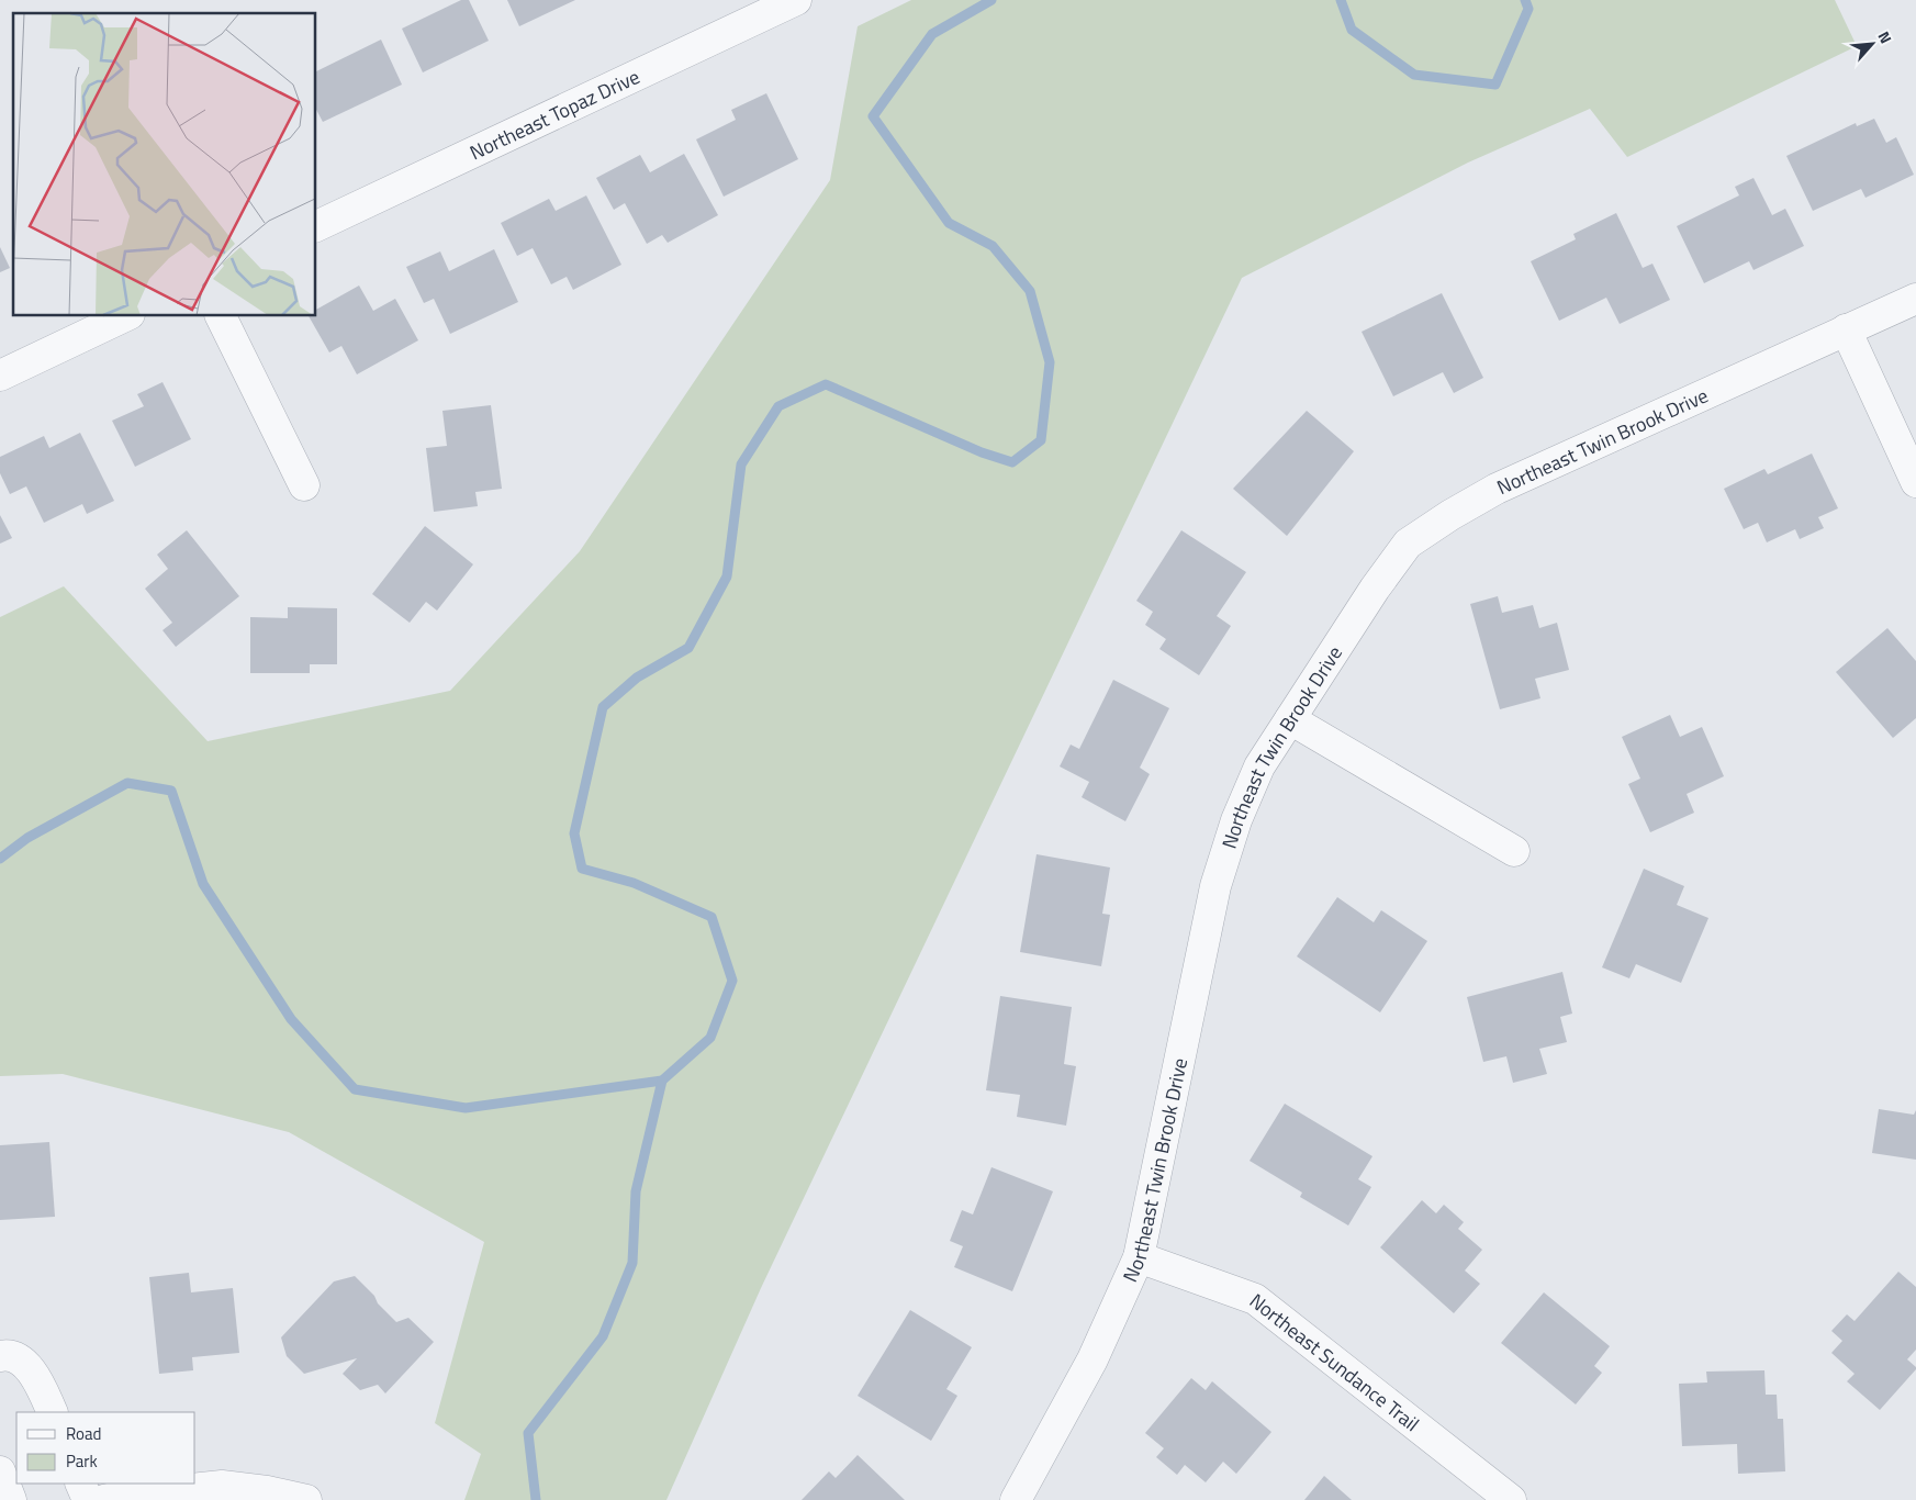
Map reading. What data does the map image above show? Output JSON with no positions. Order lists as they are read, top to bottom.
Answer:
{
  "streets": {
    "street": ["Northeast Topaz Drive", "Northeast Twin Brook Drive", "Northeast Sundance Trail"]
  },
  "crossings": [
    ["Northeast Twin Brook Drive", "Northeast Sundance Trail"]
  ],
  "legend": ["Road", "Park"],
  "north": "top right"
}
